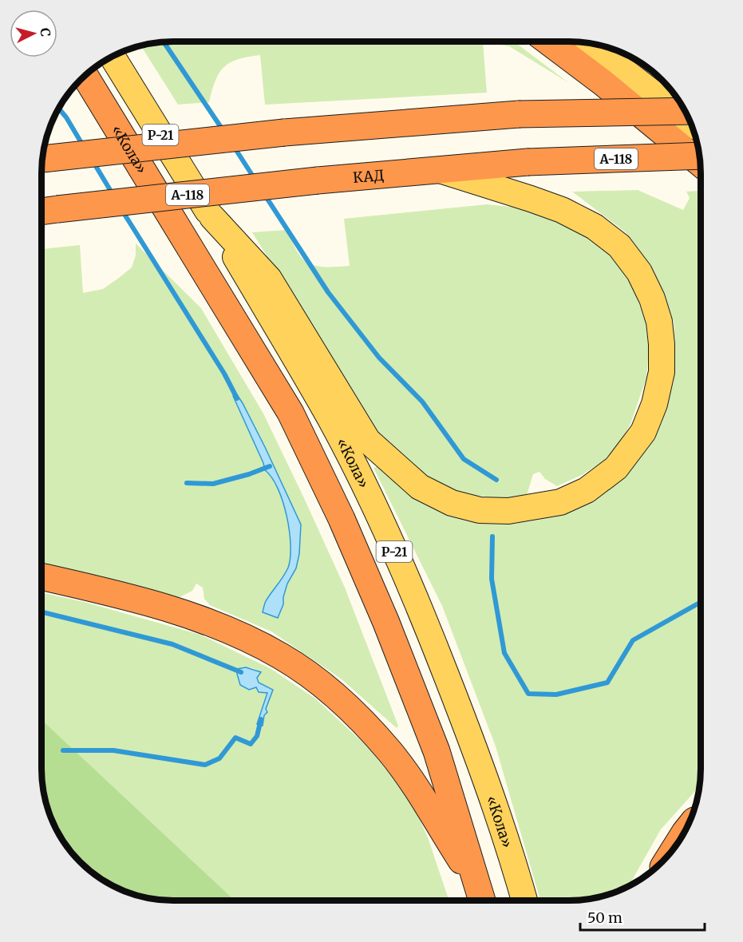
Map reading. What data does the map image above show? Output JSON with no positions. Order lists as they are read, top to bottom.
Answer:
{
  "streets": {
    "highway": [
      "Р-21",
      "«Кола»",
      "А-118",
      "КАД"
    ]
  },
  "scale_bar": "50 m",
  "north": "right"
}
